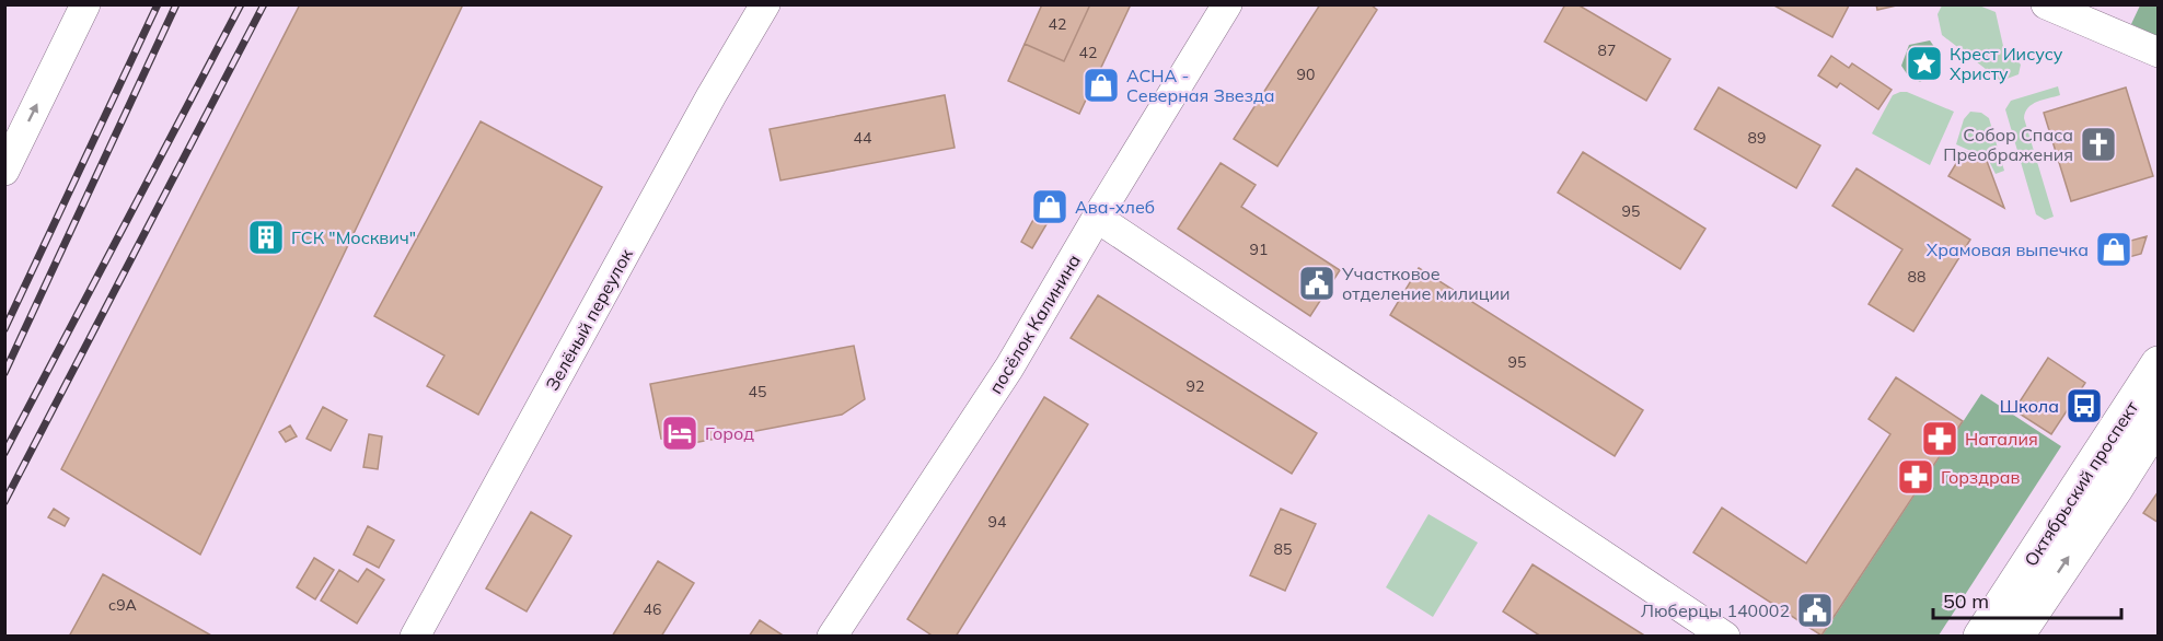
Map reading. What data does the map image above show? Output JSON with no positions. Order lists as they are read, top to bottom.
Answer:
{
  "streets": {
    "main road": ["Октябрьский проспект"],
    "street": ["Зелёный переулок", "посёлок Калинина"]
  },
  "places": {
    "place": ["Крест Иисусу Христу"],
    "shop": ["АСНА - Северная Звезда", "Ава-хлеб", "Храмовая выпечка"],
    "church": ["Собор Спаса Преображения"],
    "building": ["ГСК \"Москвич\""],
    "public building": ["Участковое отделение милиции", "Люберцы 140002"],
    "bus stop": ["Школа"],
    "hotel": ["Город"],
    "pharmacy": ["Наталия", "Горздрав"]
  },
  "house_numbers": [
    "42",
    "87",
    "42",
    "90",
    "44",
    "89",
    "95",
    "91",
    "88",
    "95",
    "92",
    "45",
    "94",
    "85",
    "с9А",
    "46"
  ],
  "scale_bar": "50 m"
}
